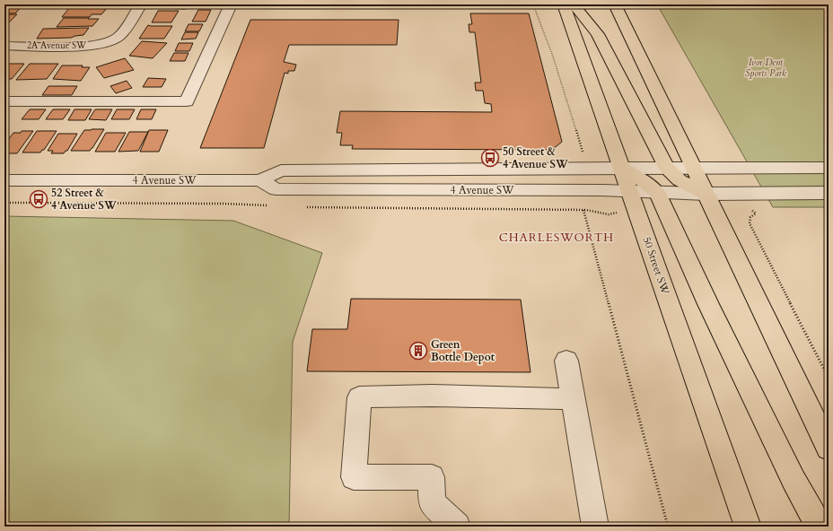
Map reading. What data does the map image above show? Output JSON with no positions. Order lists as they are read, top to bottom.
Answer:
{
  "streets": {
    "main road": ["50 Street SW"],
    "street": ["2A Avenue SW", "4 Avenue SW"]
  },
  "crossings": [
    ["4 Avenue SW", "50 Street SW"]
  ],
  "districts": ["CHARLESWORTH"],
  "parks": ["Ivor Dent Sports Park"],
  "places": {
    "bus stop": ["50 Street & 4 Avenue SW", "52 Street & 4 Avenue SW"],
    "building": ["Green Bottle Depot"]
  }
}
